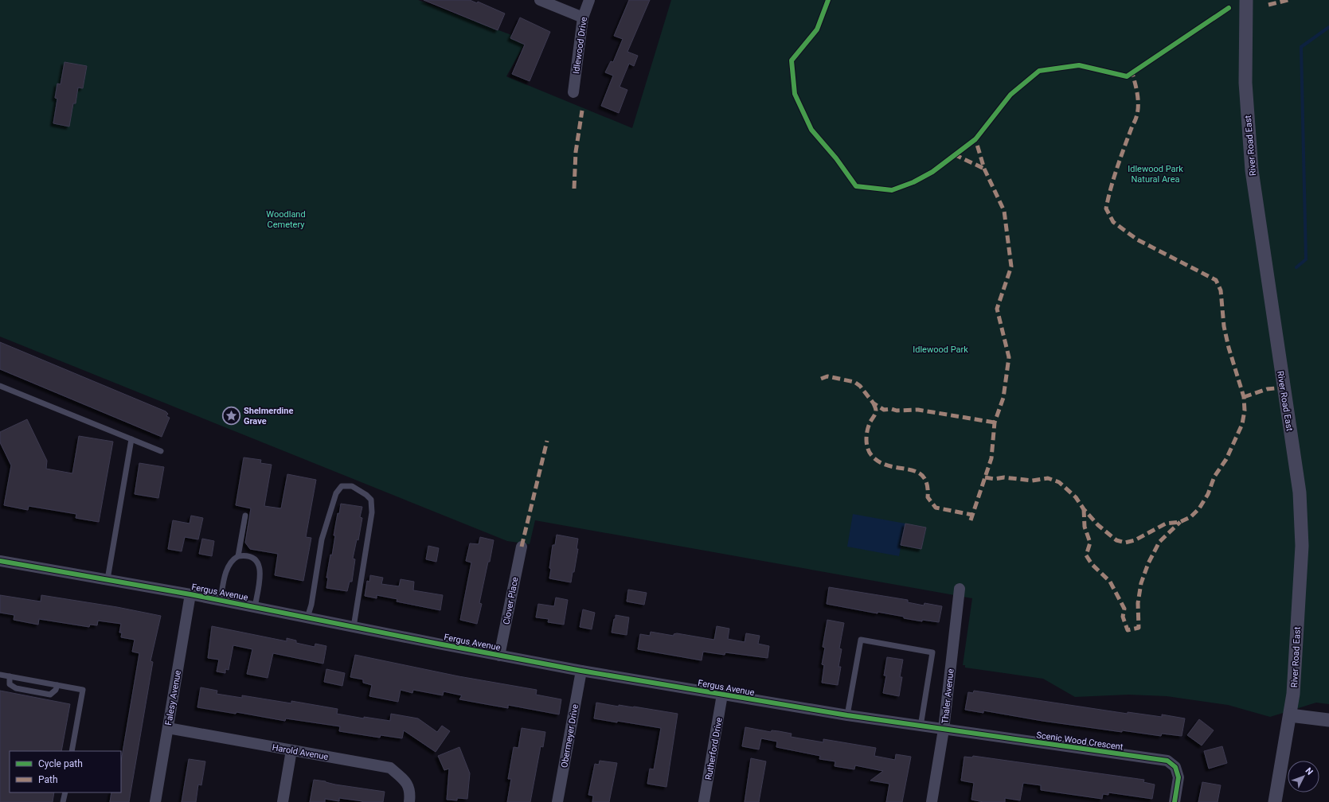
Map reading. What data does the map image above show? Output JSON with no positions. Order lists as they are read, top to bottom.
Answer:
{
  "streets": {
    "street": [
      "Idlewood Drive",
      "River Road East",
      "Fergus Avenue",
      "Clover Place",
      "Thaler Avenue",
      "Falesy Avenue",
      "Obermeyer Drive",
      "Scenic Wood Crescent",
      "Rutherford Drive",
      "Harold Avenue"
    ]
  },
  "crossings": [
    ["Fergus Avenue", "Clover Place"],
    ["Fergus Avenue", "Thaler Avenue"],
    ["Fergus Avenue", "Falesy Avenue"],
    ["Fergus Avenue", "Obermeyer Drive"],
    ["Fergus Avenue", "Scenic Wood Crescent"],
    ["Fergus Avenue", "Rutherford Drive"],
    ["Thaler Avenue", "Scenic Wood Crescent"],
    ["Falesy Avenue", "Harold Avenue"]
  ],
  "parks": ["Idlewood Park Natural Area", "Woodland Cemetery", "Idlewood Park"],
  "places": {
    "place": ["Shelmerdine Grave"]
  },
  "legend": ["Cycle path", "Path"],
  "north": "top right"
}
